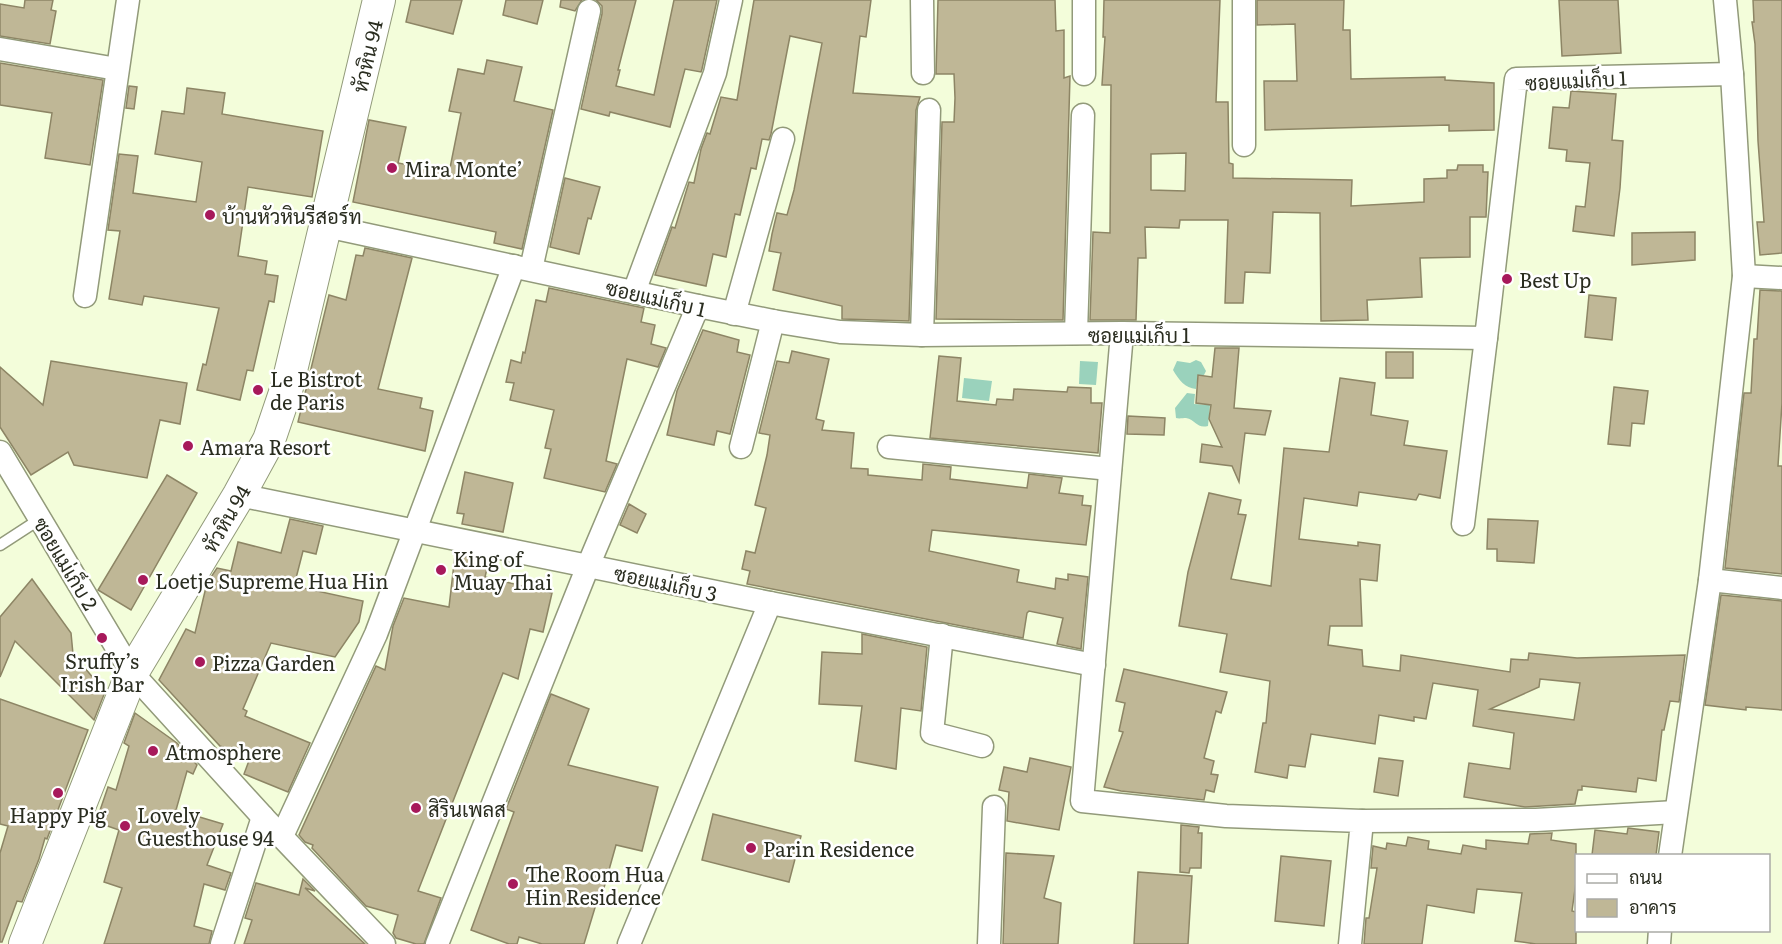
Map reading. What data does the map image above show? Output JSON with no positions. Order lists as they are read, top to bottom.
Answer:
{
  "streets": {
    "street": [
      "หัวหิน 94",
      "ซอยแม่เก็บ 1",
      "ซอยแม่เก็บ 2",
      "ซอยแม่เก็บ 3"
    ]
  },
  "crossings": [
    ["หัวหิน 94", "ซอยแม่เก็บ 1"],
    ["หัวหิน 94", "ซอยแม่เก็บ 2"],
    ["หัวหิน 94", "ซอยแม่เก็บ 3"]
  ],
  "places": [
    "Mira Monte’",
    "บ้านหัวหินรีสอร์ท",
    "Best Up",
    "Le Bistrot de Paris",
    "Amara Resort",
    "King of Muay Thai",
    "Loetje Supreme Hua Hin",
    "Sruffy’s Irish Bar",
    "Pizza Garden",
    "Atmosphere",
    "Happy Pig",
    "สิรินเพลส",
    "Lovely Guesthouse 94",
    "Parin Residence",
    "The Room Hua Hin Residence"
  ],
  "legend": ["ถนน", "อาคาร"]
}
